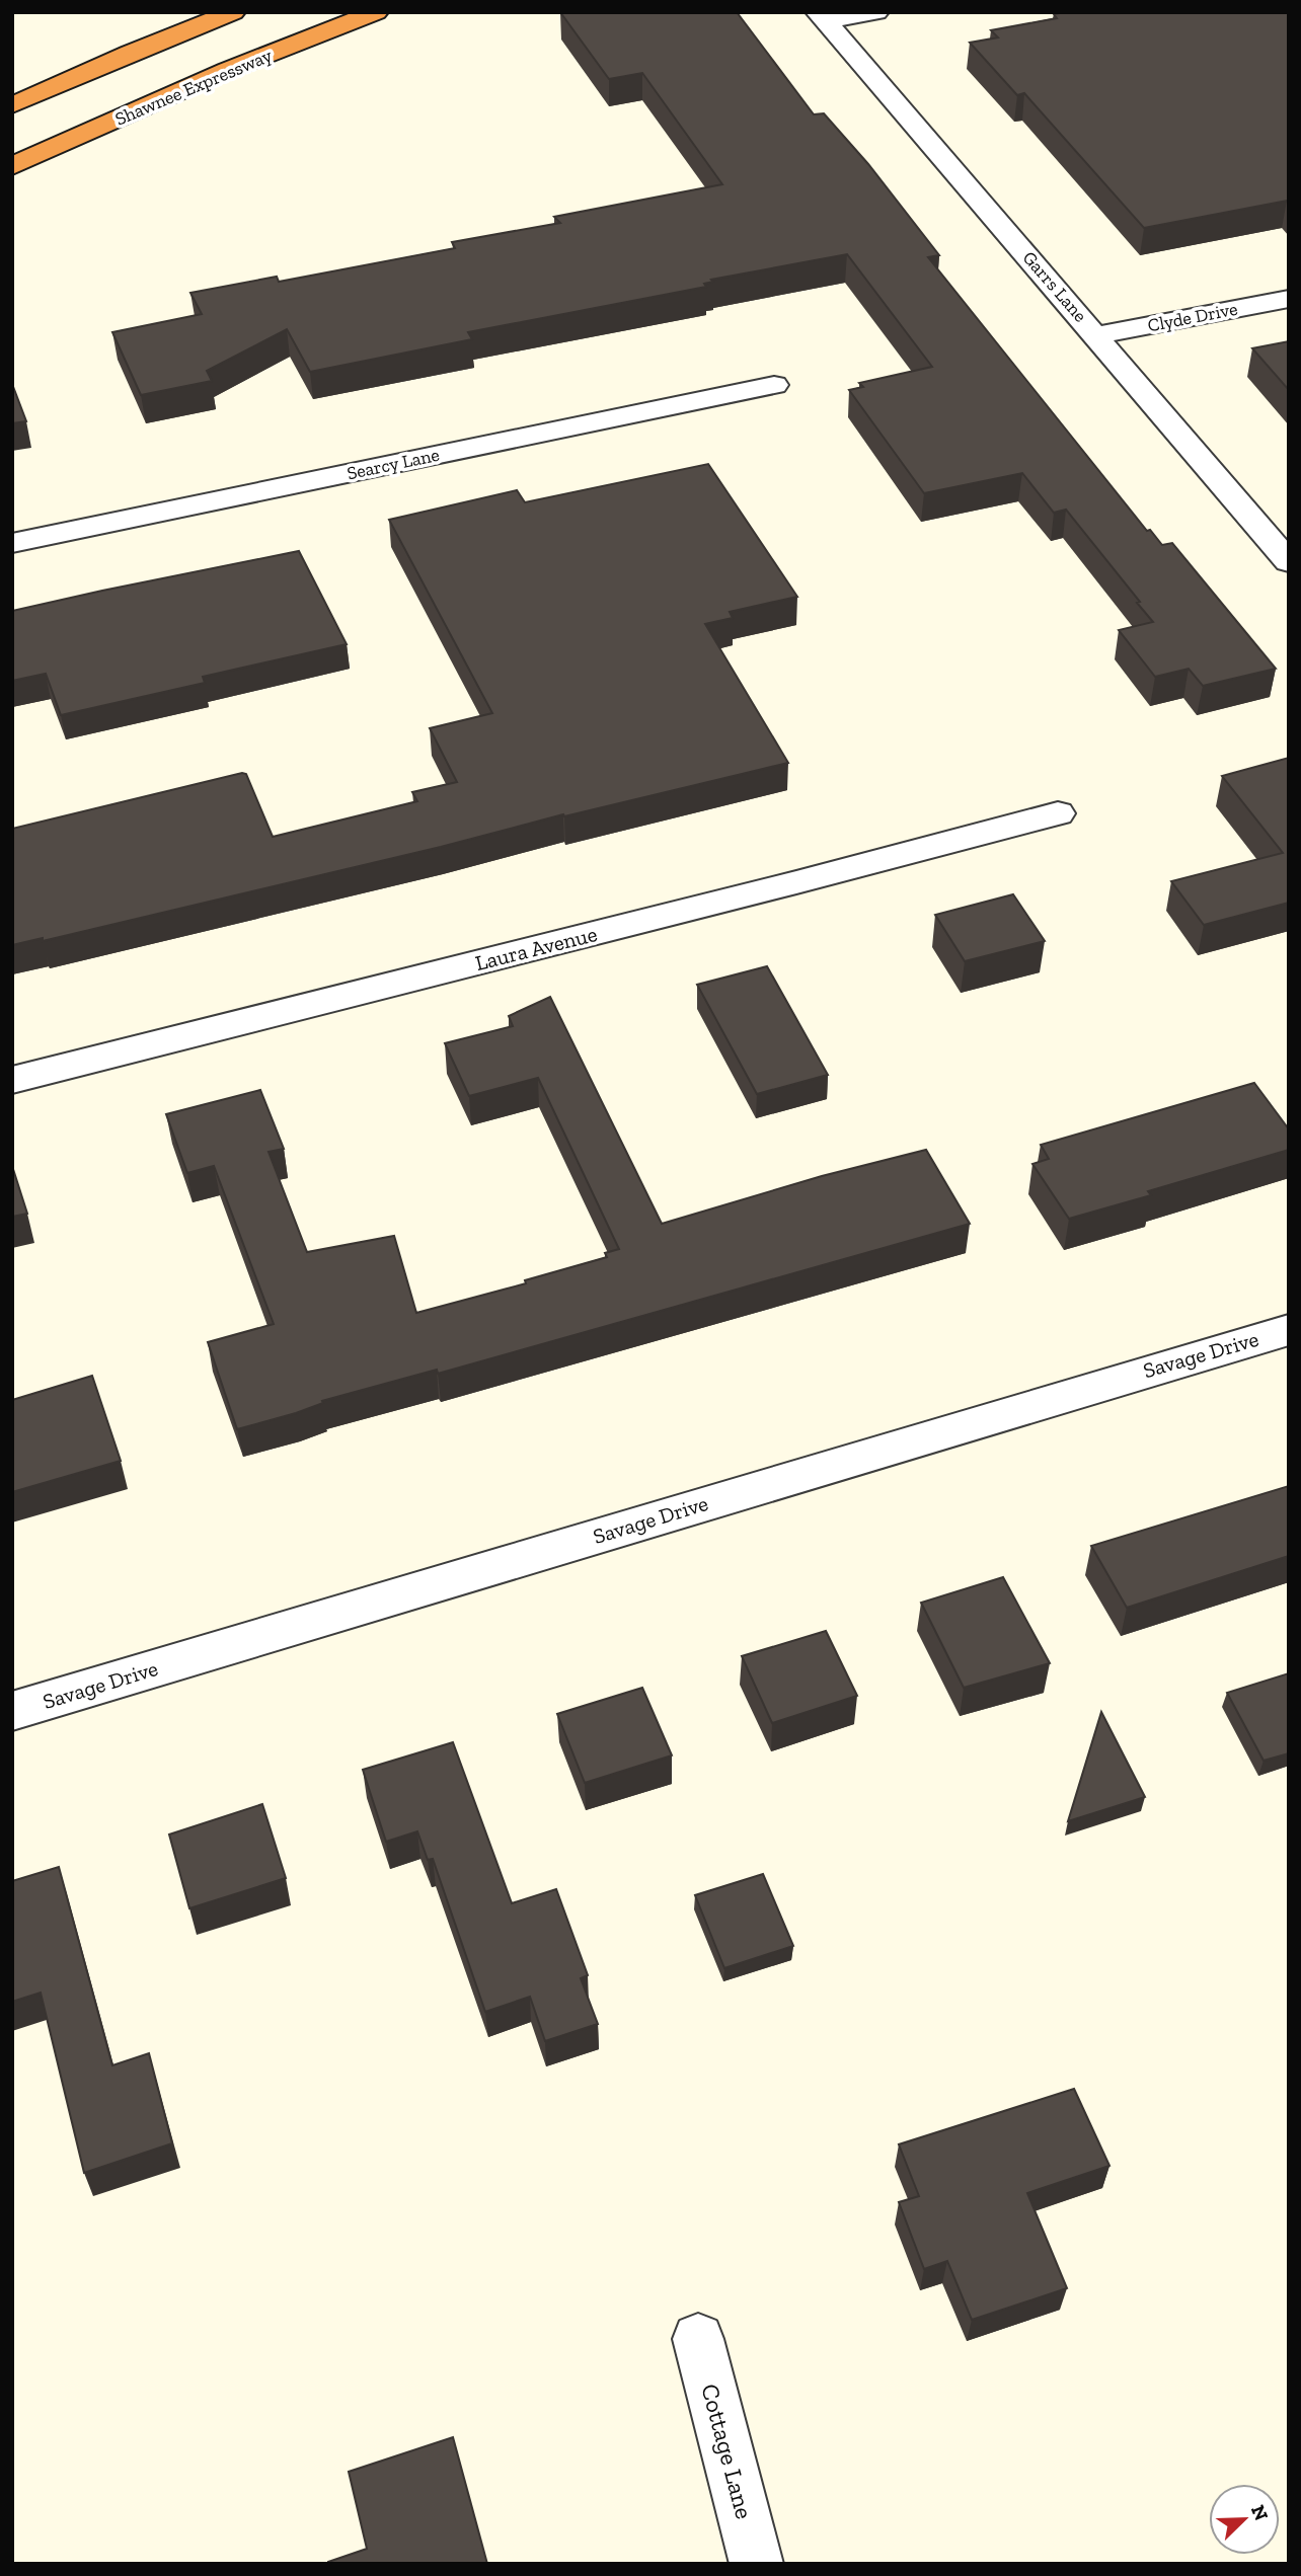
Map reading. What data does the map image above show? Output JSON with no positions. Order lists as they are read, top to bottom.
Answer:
{
  "streets": {
    "highway": ["Shawnee Expressway"],
    "street": [
      "Garrs Lane",
      "Clyde Drive",
      "Searcy Lane",
      "Laura Avenue",
      "Savage Drive",
      "Cottage Lane"
    ]
  },
  "crossings": [
    ["Garrs Lane", "Clyde Drive"]
  ],
  "north": "top right"
}
